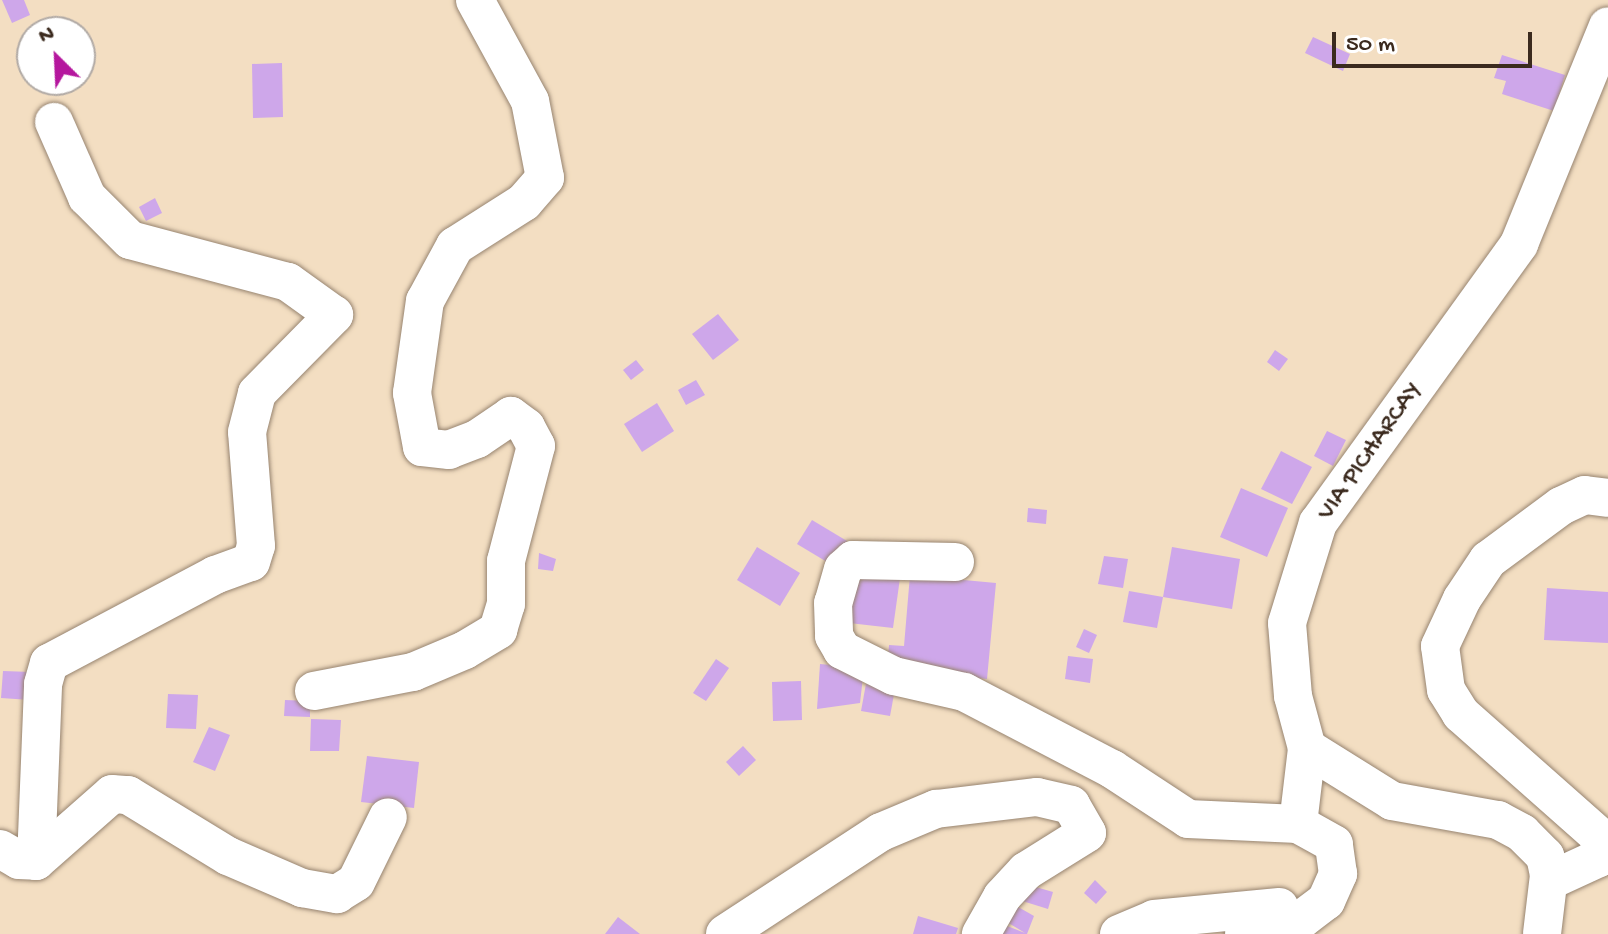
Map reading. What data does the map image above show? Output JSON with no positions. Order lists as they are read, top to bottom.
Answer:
{
  "streets": {
    "street": ["VIA PICHARCAY"]
  },
  "scale_bar": "50 m",
  "north": "top left"
}
